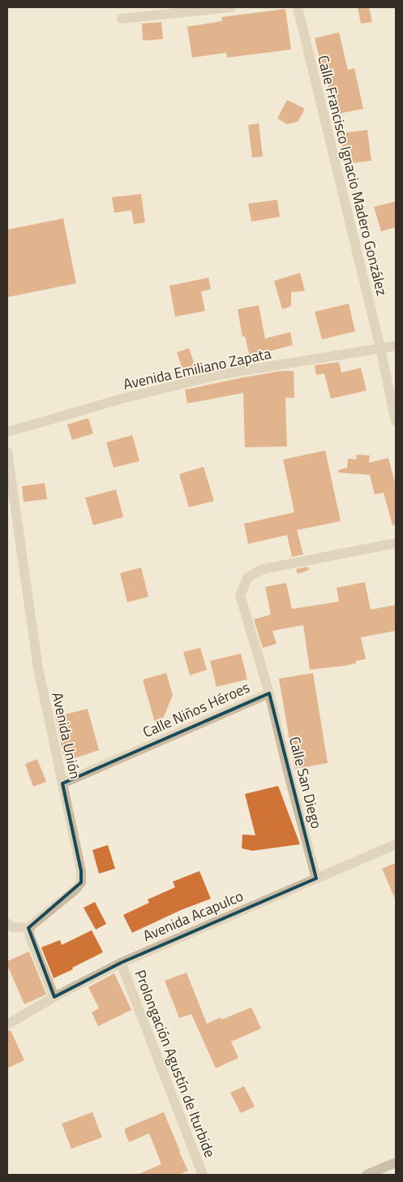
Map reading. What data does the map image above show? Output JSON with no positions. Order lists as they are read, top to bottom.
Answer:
{
  "streets": {
    "street": [
      "Calle Francisco Ignacio Madero González",
      "Avenida Emiliano Zapata",
      "Calle Niños Héroes",
      "Avenida Unión",
      "Calle San Diego",
      "Avenida Acapulco",
      "Prolongación Agustín de Iturbide"
    ]
  },
  "crossings": [
    ["Calle Francisco Ignacio Madero González", "Avenida Emiliano Zapata"],
    ["Calle Niños Héroes", "Avenida Unión"],
    ["Calle Niños Héroes", "Calle San Diego"],
    ["Calle San Diego", "Avenida Acapulco"],
    ["Avenida Acapulco", "Prolongación Agustín de Iturbide"]
  ]
}
